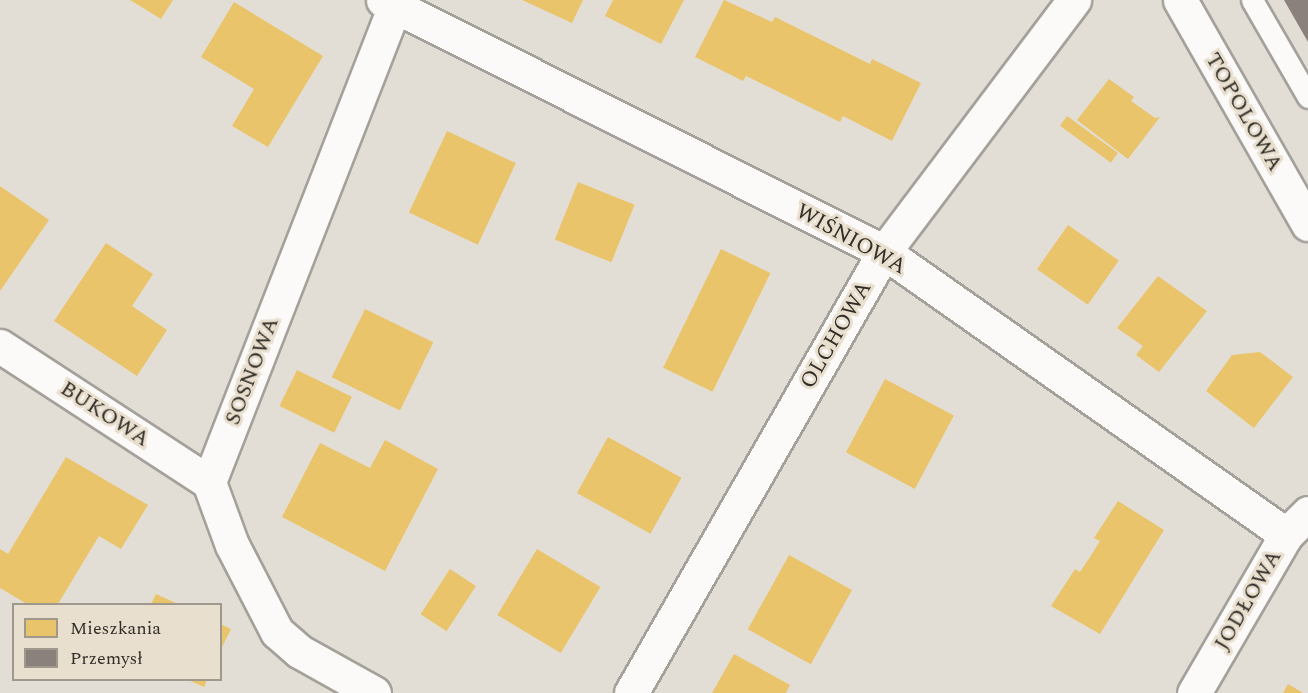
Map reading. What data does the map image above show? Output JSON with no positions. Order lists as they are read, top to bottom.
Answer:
{
  "streets": {
    "street": [
      "TOPOLOWA",
      "WIŚNIOWA",
      "OLCHOWA",
      "SOSNOWA",
      "BUKOWA",
      "JODŁOWA"
    ]
  },
  "crossings": [
    ["WIŚNIOWA", "OLCHOWA"],
    ["WIŚNIOWA", "SOSNOWA"],
    ["WIŚNIOWA", "JODŁOWA"],
    ["SOSNOWA", "BUKOWA"]
  ],
  "legend": ["Mieszkania", "Przemysł"]
}
